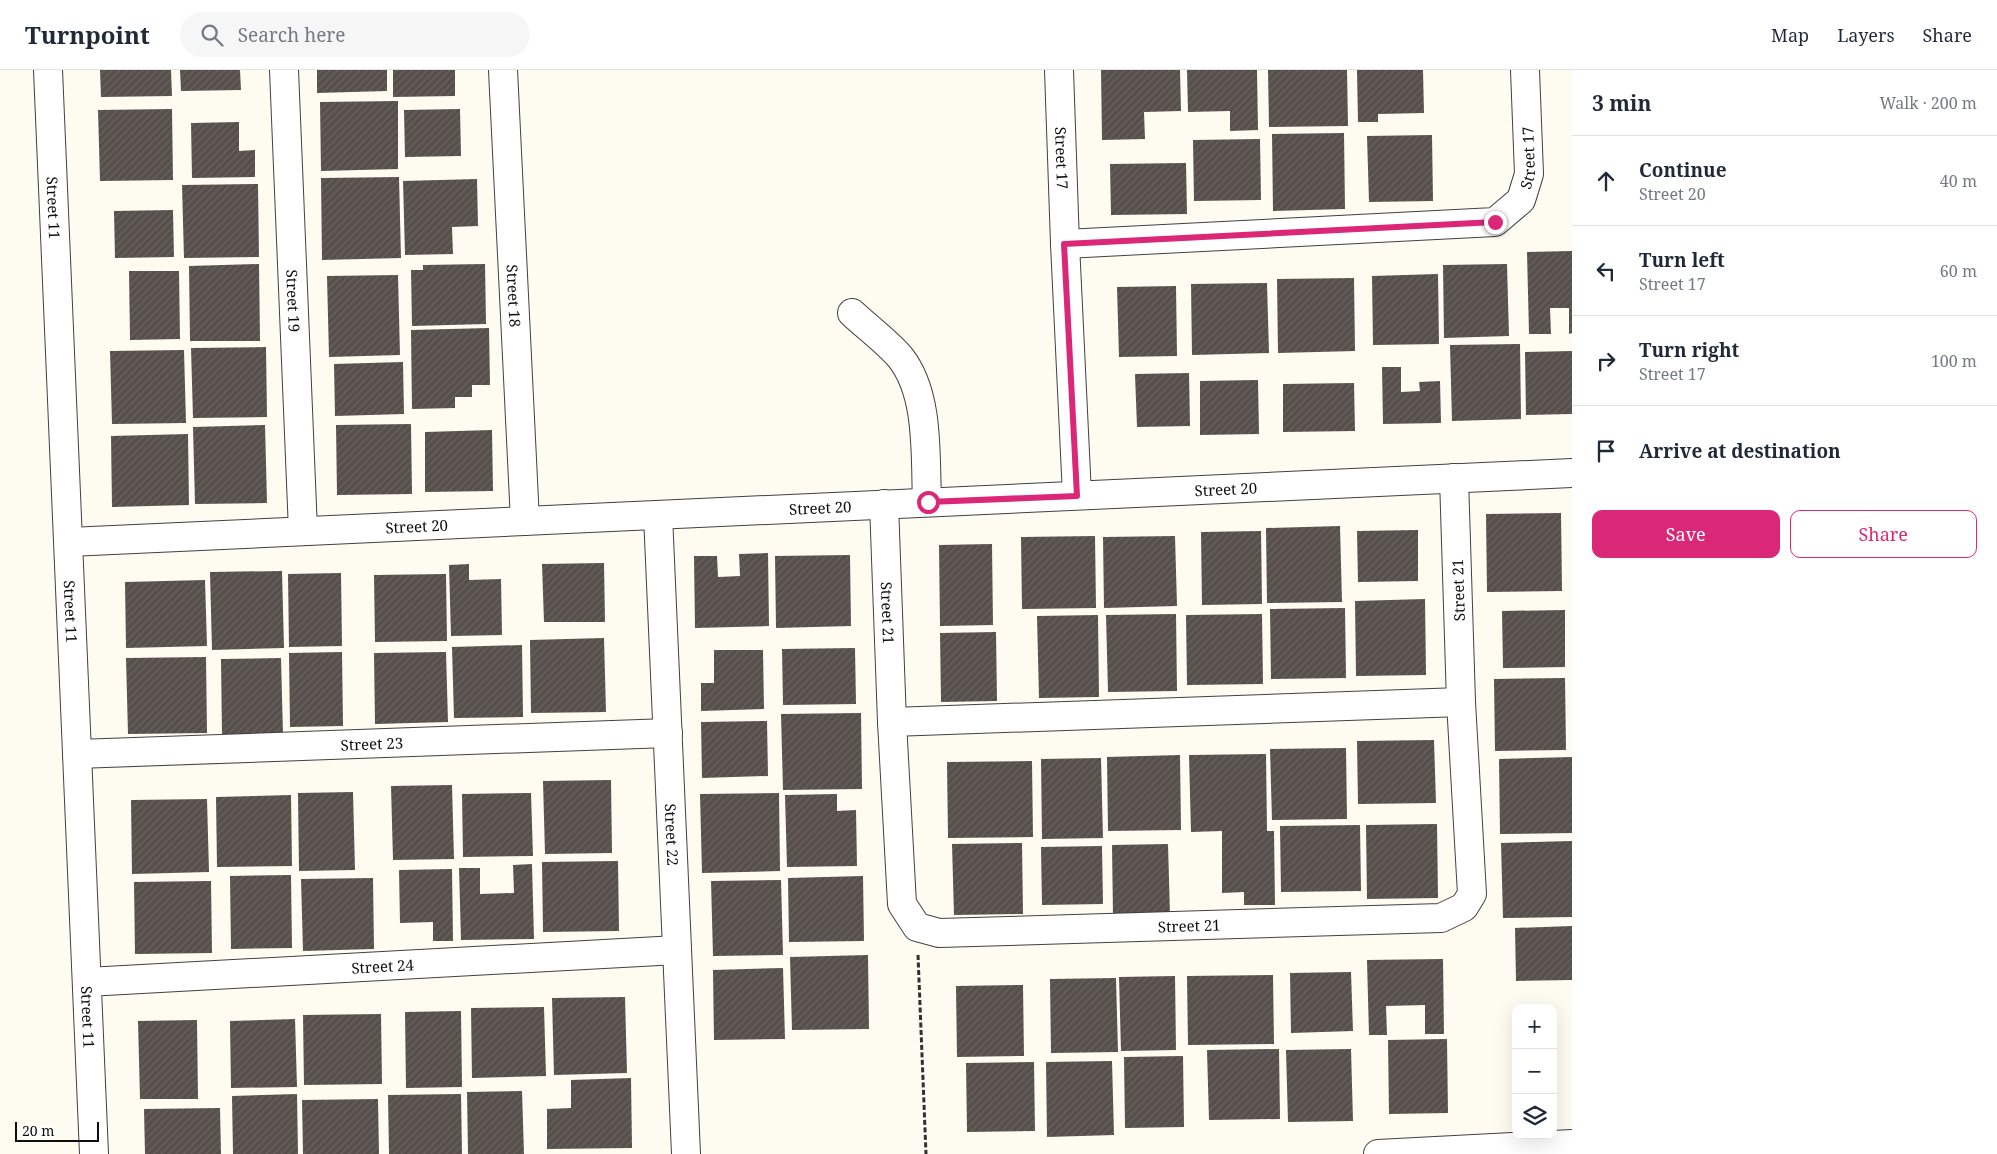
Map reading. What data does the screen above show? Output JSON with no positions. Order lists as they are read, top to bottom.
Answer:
{
  "streets": {
    "street": [
      "Street 17",
      "Street 11",
      "Street 18",
      "Street 19",
      "Street 20",
      "Street 21",
      "Street 23",
      "Street 22",
      "Street 24"
    ]
  },
  "crossings": [
    ["Street 17", "Street 20"],
    ["Street 11", "Street 20"],
    ["Street 11", "Street 23"],
    ["Street 11", "Street 24"],
    ["Street 18", "Street 20"],
    ["Street 19", "Street 20"],
    ["Street 20", "Street 21"],
    ["Street 20", "Street 22"],
    ["Street 23", "Street 22"],
    ["Street 22", "Street 24"]
  ],
  "scale_bar": "20 m",
  "page": {
    "header": "Turnpoint",
    "search": "Search here",
    "nav": ["Map", "Layers", "Share"],
    "heading": ["3 min", "Walk · 200 m"],
    "list": [
      ["Continue", "Street 20", "40 m"],
      ["Turn left", "Street 17", "60 m"],
      ["Turn right", "Street 17", "100 m"],
      "Arrive at destination"
    ],
    "buttons": ["Save", "Share"],
    "map_buttons": ["+", "−"],
    "scale": "20 m"
  }
}
